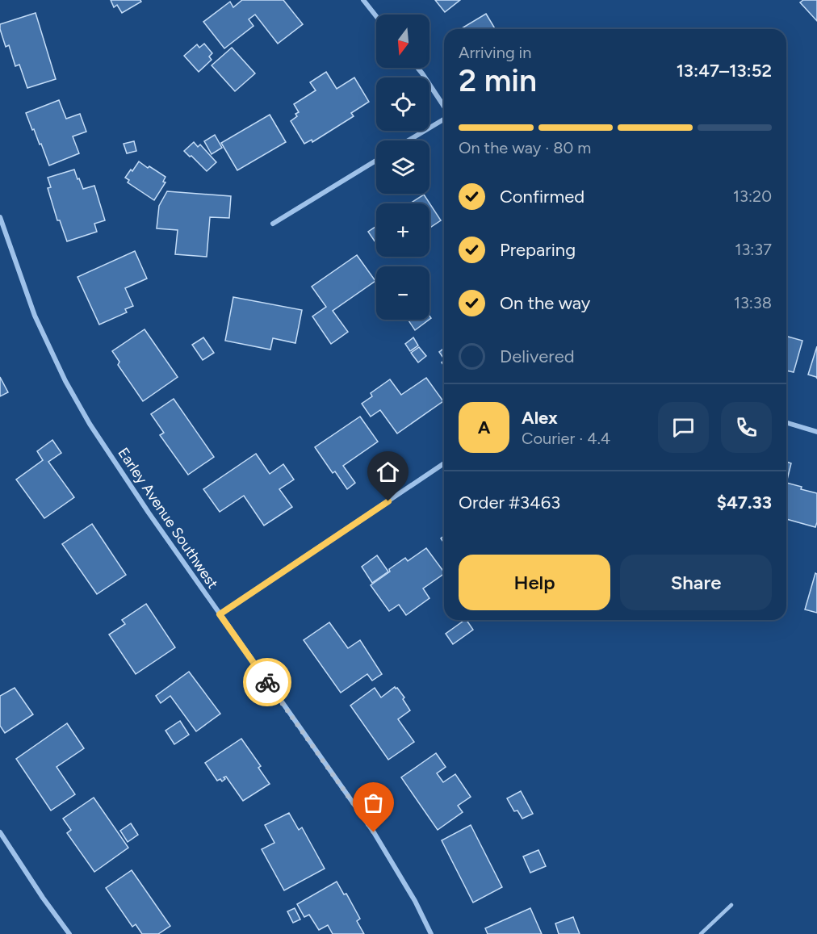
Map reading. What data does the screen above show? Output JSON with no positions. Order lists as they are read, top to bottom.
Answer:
{
  "streets": {
    "street": ["Earley Avenue Southwest"]
  },
  "north": "bottom",
  "page": {
    "map_buttons": ["+", "−"],
    "heading": ["2 min", "Arriving in", "13:47–13:52"],
    "panel": [
      "Alex",
      "Courier · 4.4",
      "Order #3463",
      "$47.33"
    ],
    "bar": "On the way · 80 m",
    "list": [
      ["Confirmed", "13:20"],
      ["Preparing", "13:37"],
      ["On the way", "13:38"],
      "Delivered"
    ],
    "round": "A",
    "buttons": ["Help", "Share"]
  }
}
